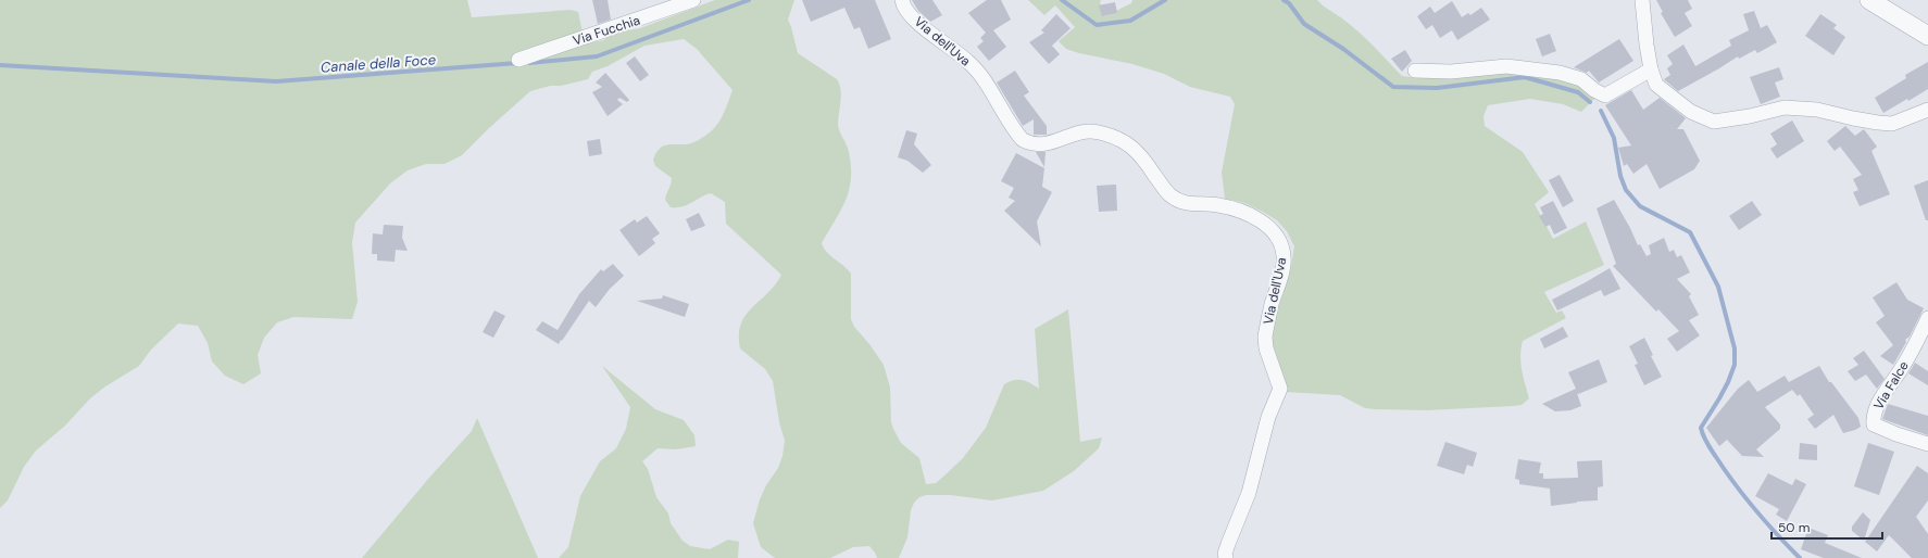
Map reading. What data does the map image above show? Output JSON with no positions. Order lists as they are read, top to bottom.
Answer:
{
  "streets": {
    "street": ["Via Fucchia", "Via dell'Uva", "Via Falce"]
  },
  "water": ["Canale della Foce"],
  "scale_bar": "50 m"
}
